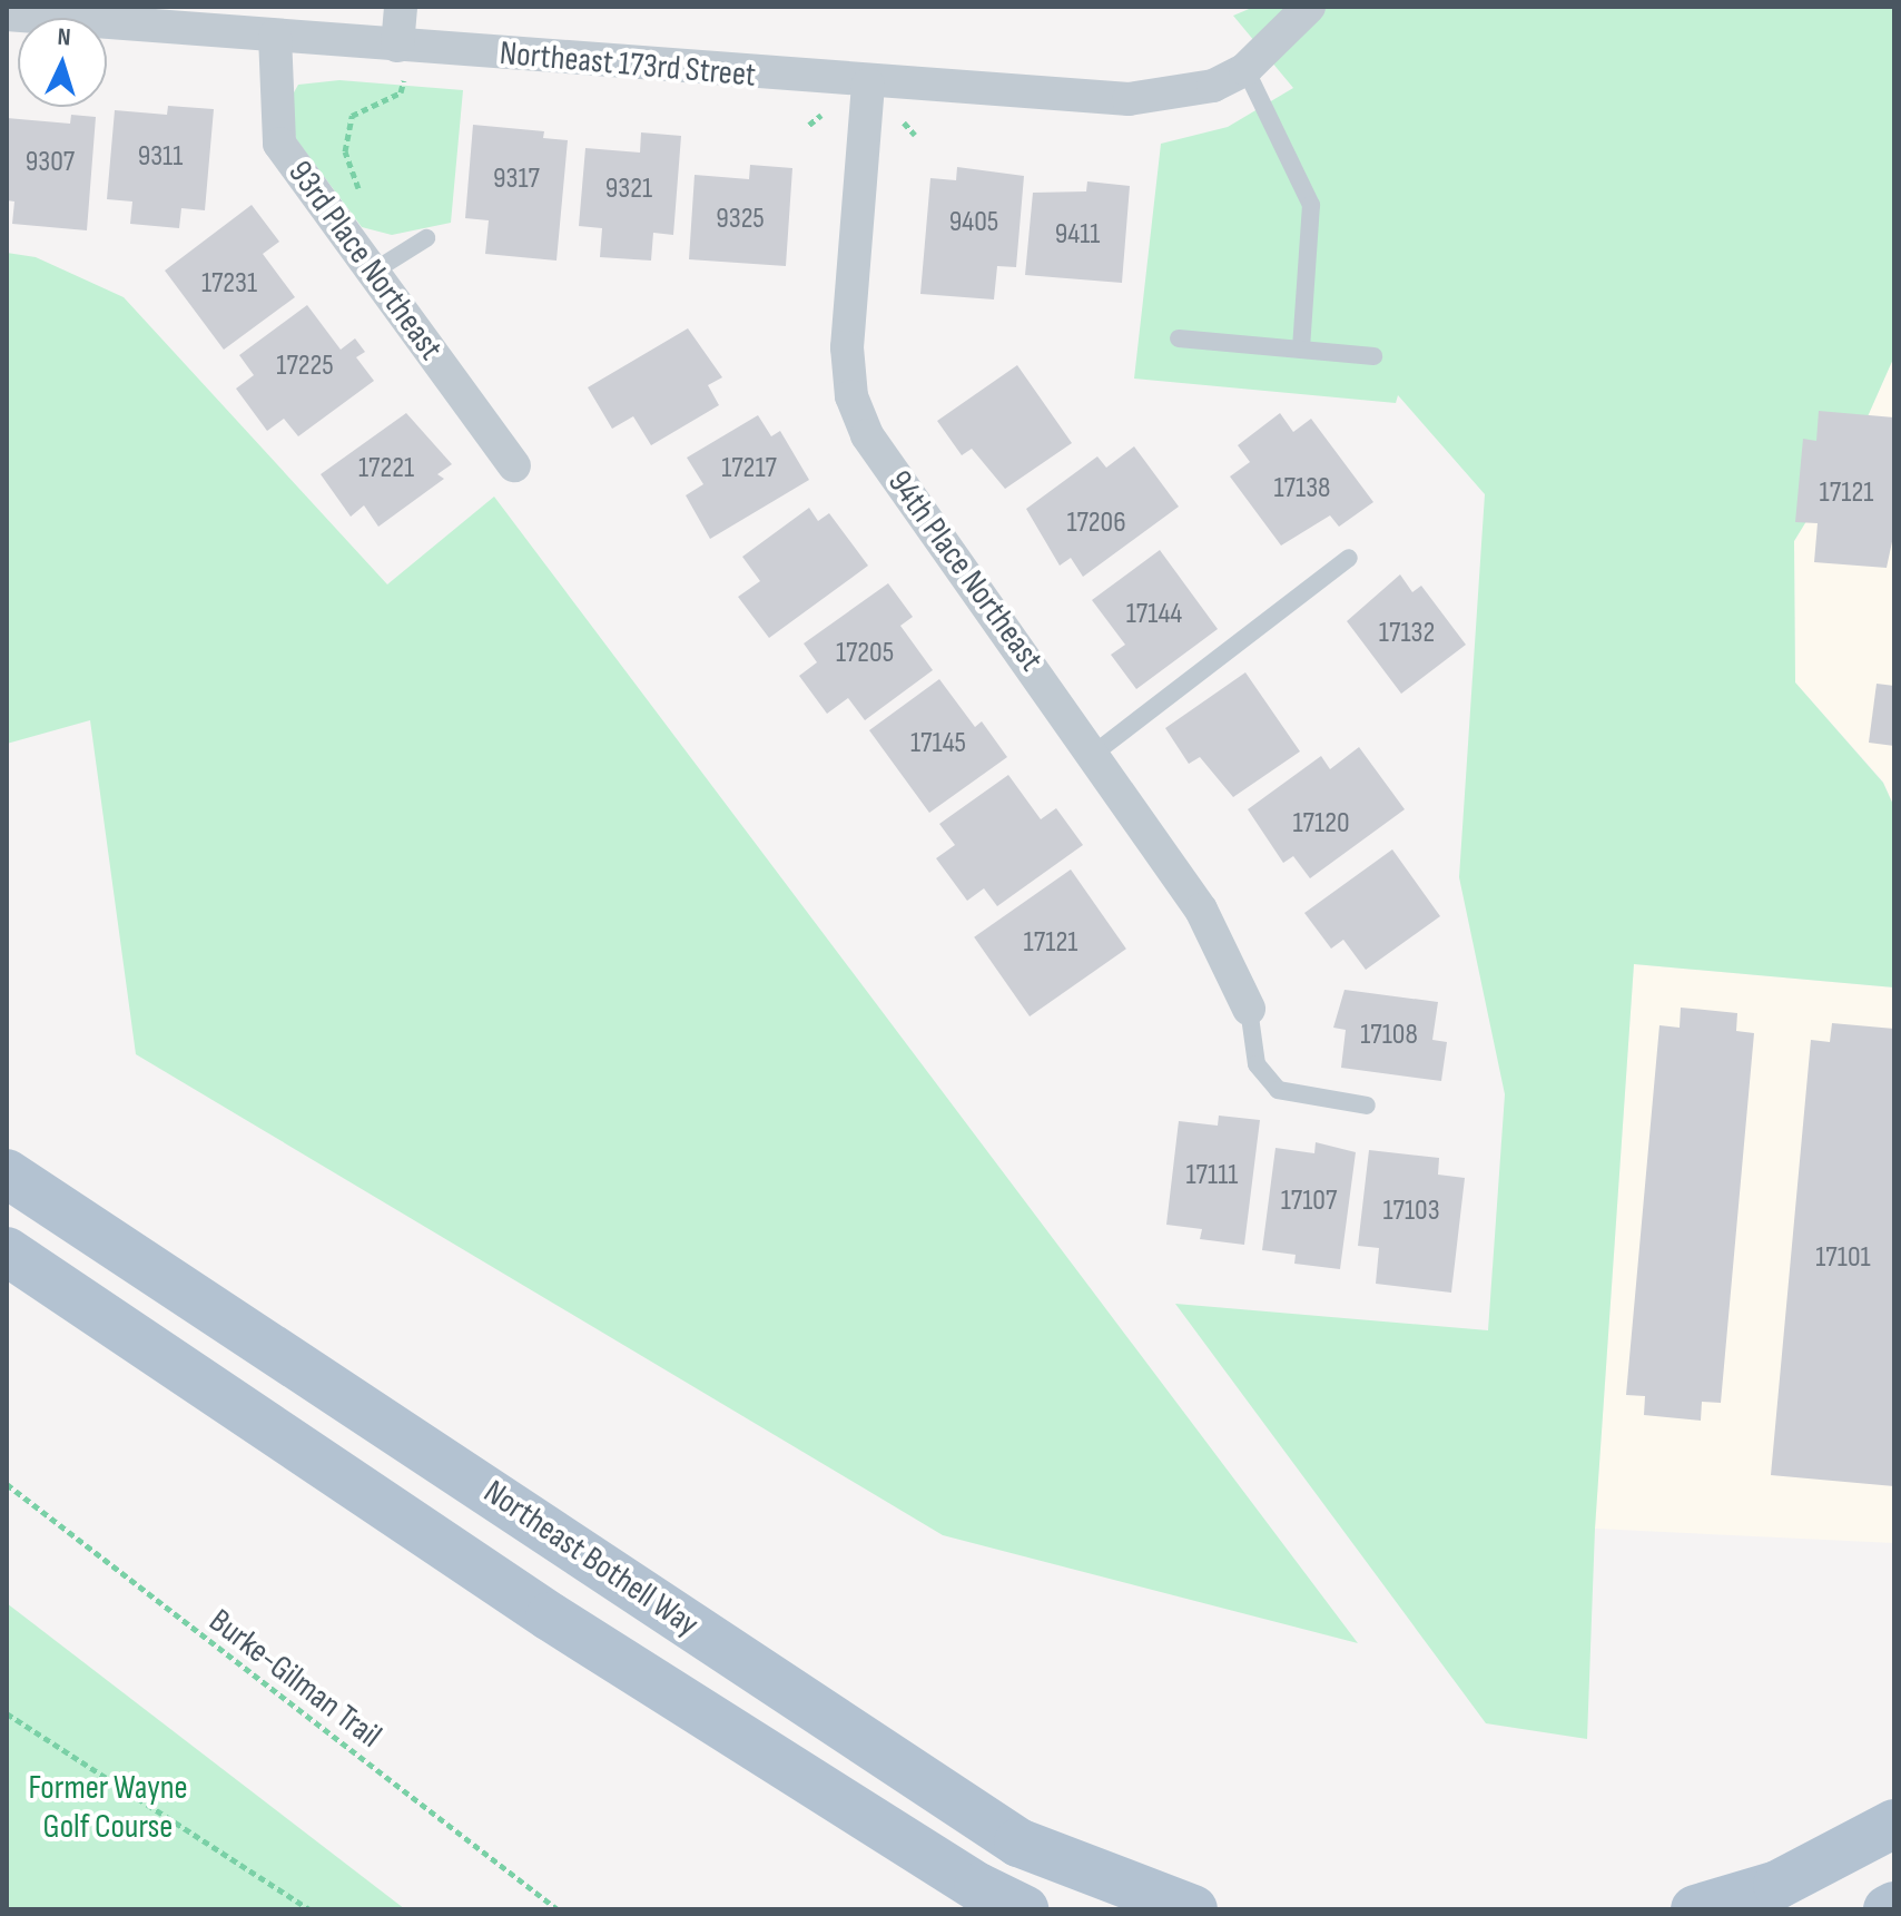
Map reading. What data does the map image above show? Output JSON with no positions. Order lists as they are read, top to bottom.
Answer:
{
  "streets": {
    "main road": ["Northeast Bothell Way"],
    "street": ["Northeast 173rd Street", "93rd Place Northeast", "94th Place Northeast"],
    "path": ["Burke-Gilman Trail"]
  },
  "crossings": [
    ["Northeast 173rd Street", "93rd Place Northeast"],
    ["Northeast 173rd Street", "94th Place Northeast"]
  ],
  "parks": ["Former Wayne Golf Course"],
  "house_numbers": [
    "9311",
    "9307",
    "9317",
    "9321",
    "9325",
    "9405",
    "9411",
    "17231",
    "17225",
    "17221",
    "17217",
    "17138",
    "17121",
    "17206",
    "17144",
    "17132",
    "17205",
    "17145",
    "17120",
    "17121",
    "17108",
    "17111",
    "17107",
    "17103",
    "17101"
  ],
  "north": "top"
}
